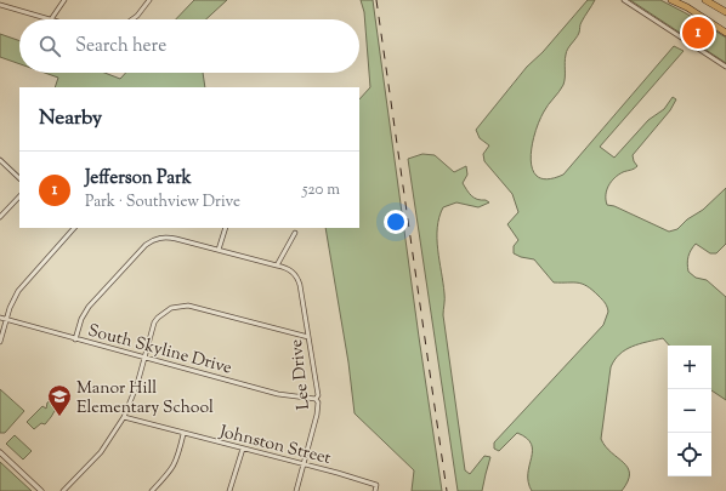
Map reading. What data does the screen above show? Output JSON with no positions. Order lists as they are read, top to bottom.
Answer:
{
  "streets": {
    "street": ["South Skyline Drive", "Lee Drive", "Johnston Street"]
  },
  "crossings": [
    ["South Skyline Drive", "Lee Drive"],
    ["Lee Drive", "Johnston Street"]
  ],
  "places": {
    "school or university": ["Manor Hill Elementary School"]
  },
  "page": {
    "pins": "1",
    "search": "Search here",
    "heading": "Nearby",
    "list": [
      {
        "mark": "1",
        "name": "Jefferson Park",
        "note": "Park · Southview Drive",
        "value": "520 m"
      }
    ],
    "map_buttons": ["+", "−"]
  }
}
